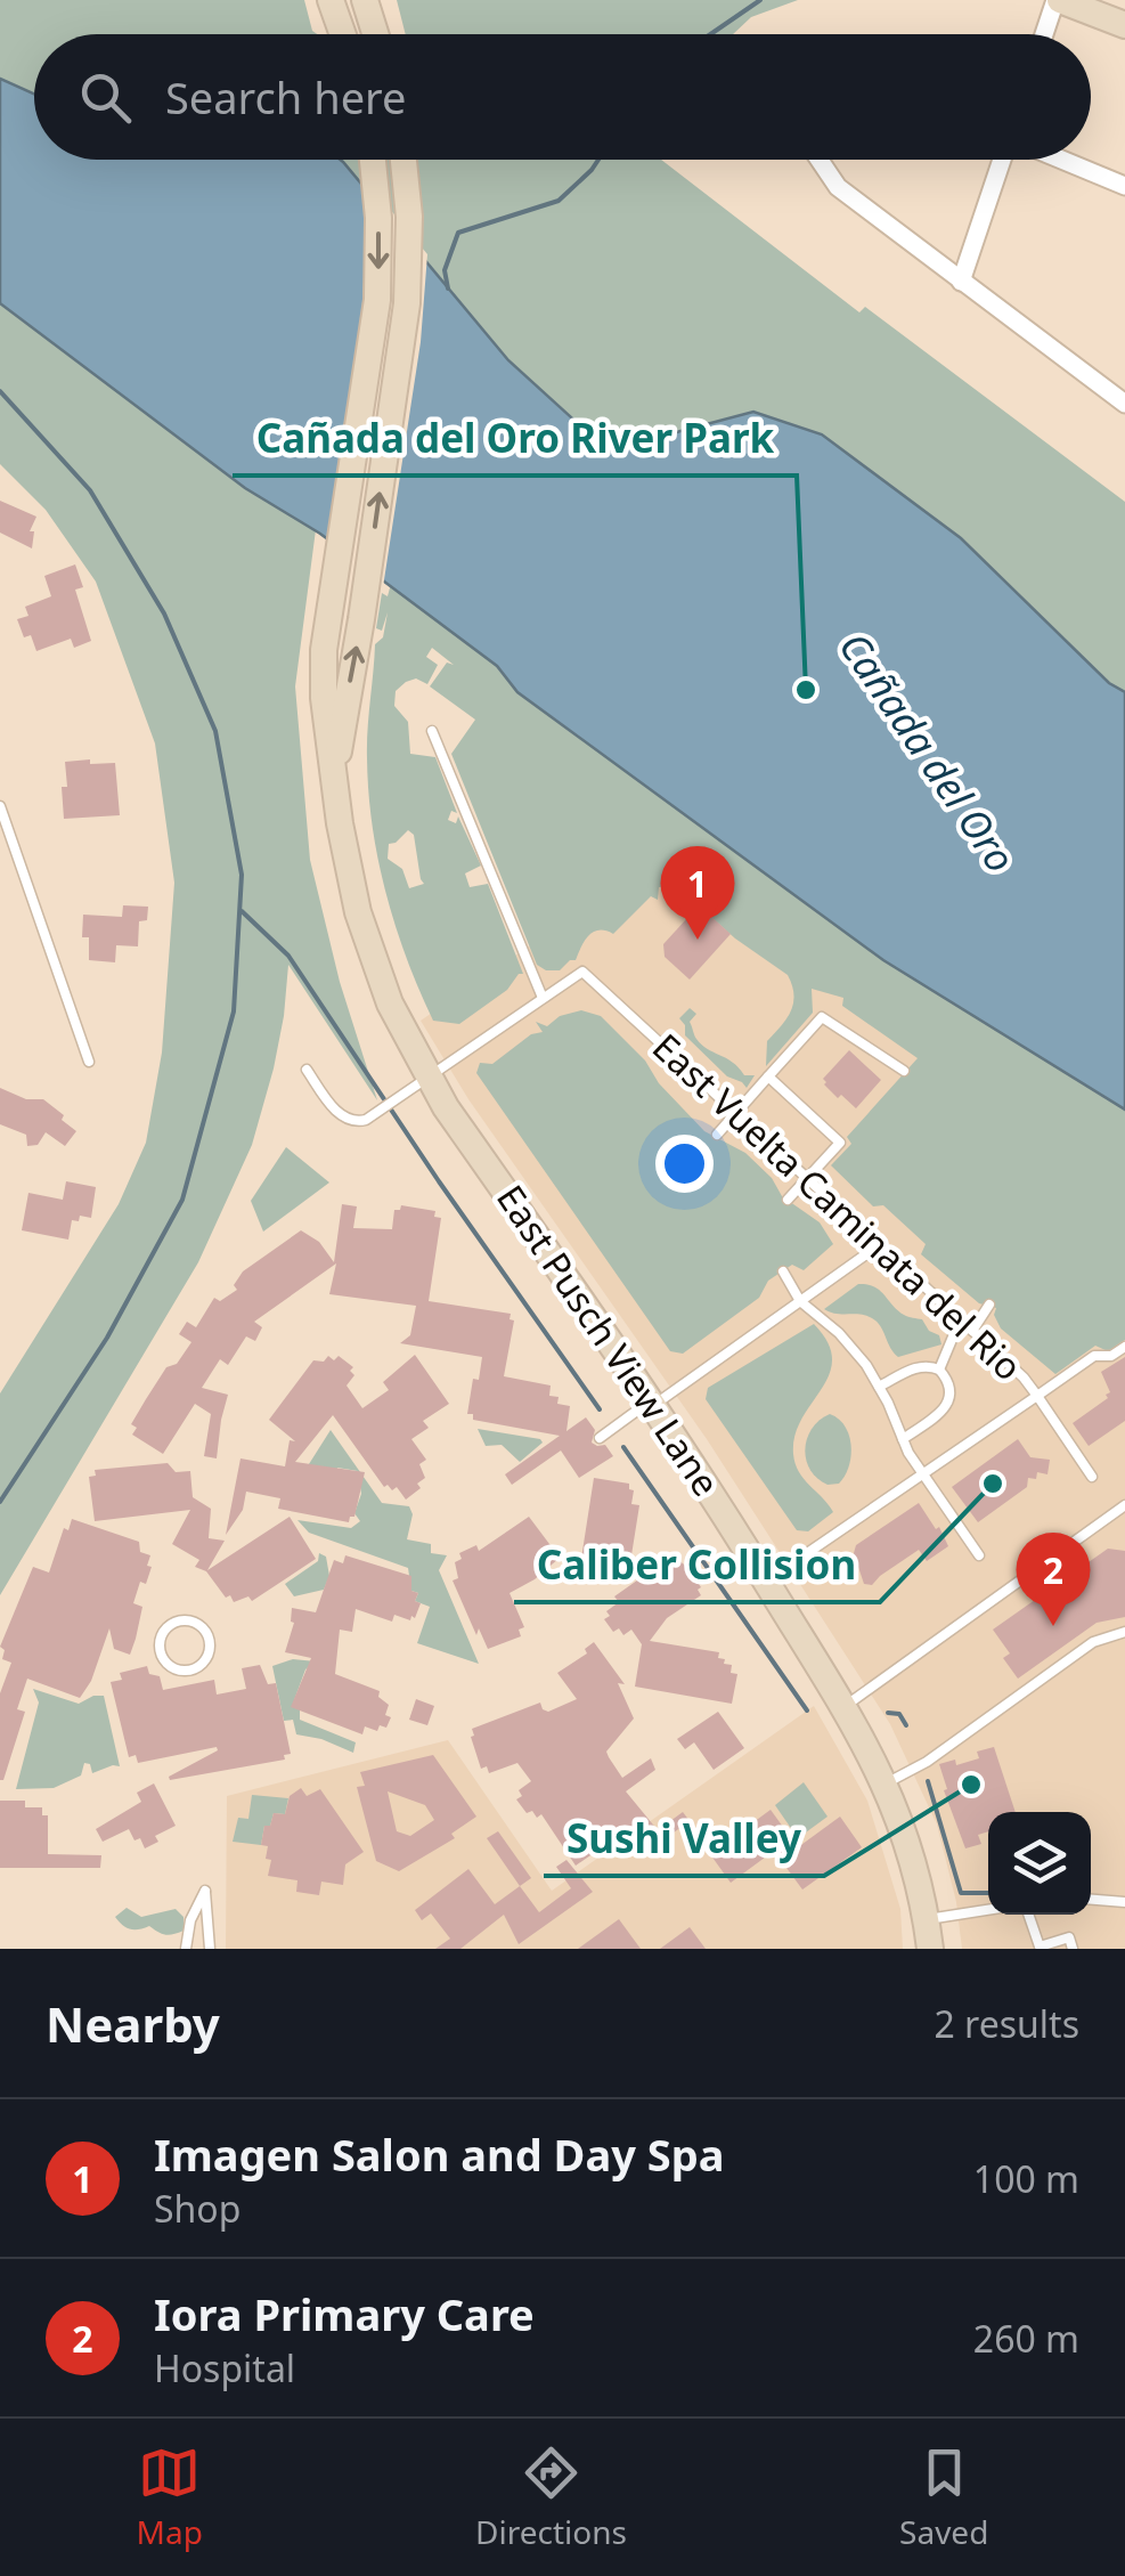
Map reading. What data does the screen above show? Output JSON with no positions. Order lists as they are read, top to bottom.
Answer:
{
  "streets": {
    "main road": ["East Pusch View Lane"],
    "lane": ["East Vuelta Caminata del Rio"]
  },
  "crossings": [
    ["East Vuelta Caminata del Rio", "East Pusch View Lane"]
  ],
  "water": ["Cañada del Oro"],
  "places": ["Cañada del Oro River Park", "Caliber Collision", "Sushi Valley"],
  "page": {
    "search": "Search here",
    "pins": ["1", "2"],
    "heading": ["Nearby", "2 results"],
    "list": [
      {
        "mark": "1",
        "name": "Imagen Salon and Day Spa",
        "note": "Shop",
        "value": "100 m"
      },
      {
        "mark": "2",
        "name": "Iora Primary Care",
        "note": "Hospital",
        "value": "260 m"
      }
    ],
    "nav": ["Map", "Directions", "Saved"]
  }
}
